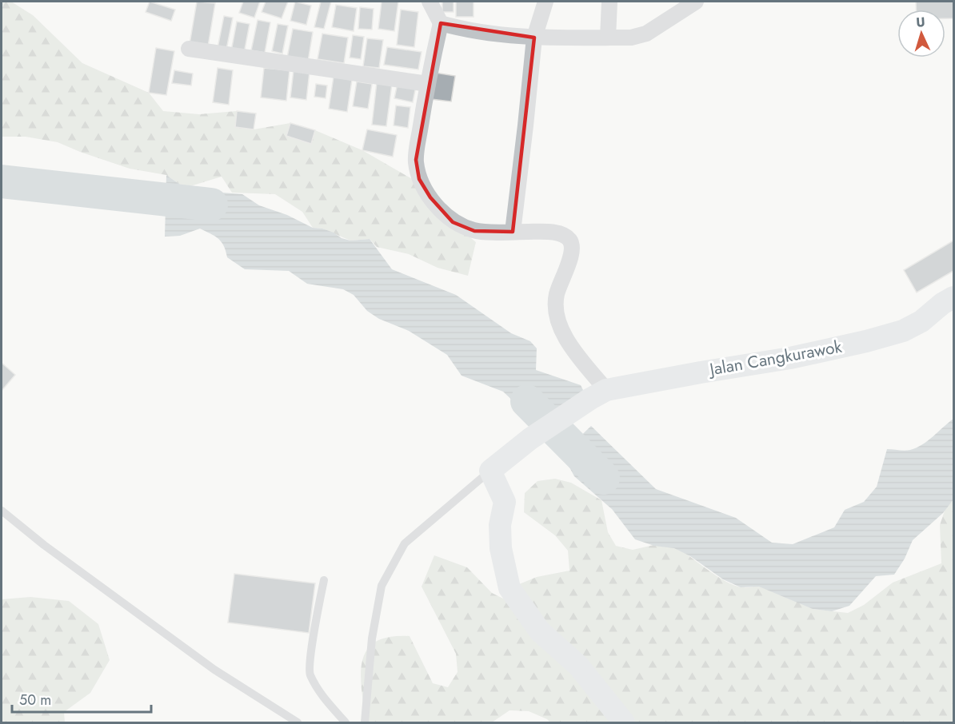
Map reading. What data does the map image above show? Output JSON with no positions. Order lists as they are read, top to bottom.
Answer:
{
  "streets": {
    "street": ["Jalan Cangkurawok"]
  },
  "scale_bar": "50 m",
  "north": "top"
}
